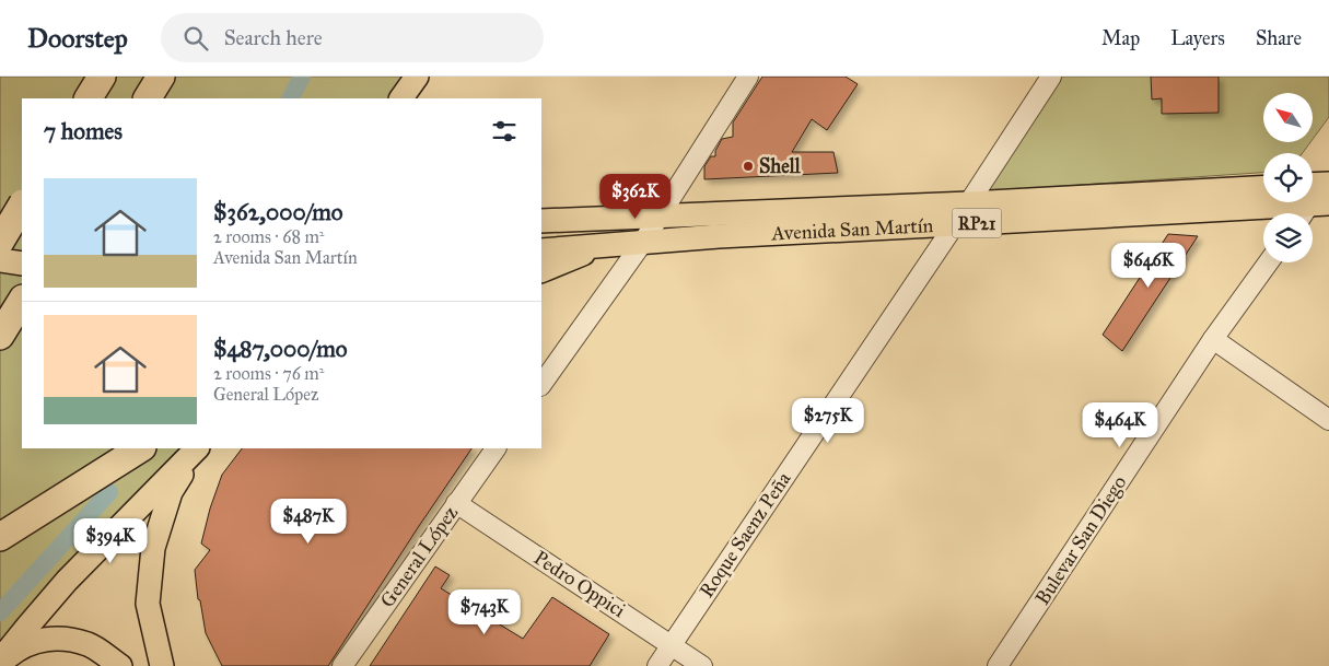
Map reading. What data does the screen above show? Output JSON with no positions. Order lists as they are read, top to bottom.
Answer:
{
  "streets": {
    "main road": ["RP21", "Avenida San Martín"],
    "street": [
      "Roque Saenz Peña",
      "Bulevar San Diego",
      "General López",
      "Pedro Oppici"
    ]
  },
  "crossings": [
    ["Avenida San Martín", "Roque Saenz Peña"],
    ["Roque Saenz Peña", "Pedro Oppici"],
    ["General López", "Pedro Oppici"]
  ],
  "places": ["Shell"],
  "north": "top left",
  "page": {
    "header": "Doorstep",
    "search": "Search here",
    "nav": ["Map", "Layers", "Share"],
    "heading": "7 homes",
    "list": [
      {
        "name": "$362,000/mo",
        "note": "2 rooms · 68 m² · Avenida San Martín"
      },
      {
        "name": "$487,000/mo",
        "note": "2 rooms · 76 m² · General López"
      }
    ],
    "price": [
      "$362K",
      "$646K",
      "$275K",
      "$464K",
      "$487K",
      "$394K",
      "$743K"
    ]
  }
}
